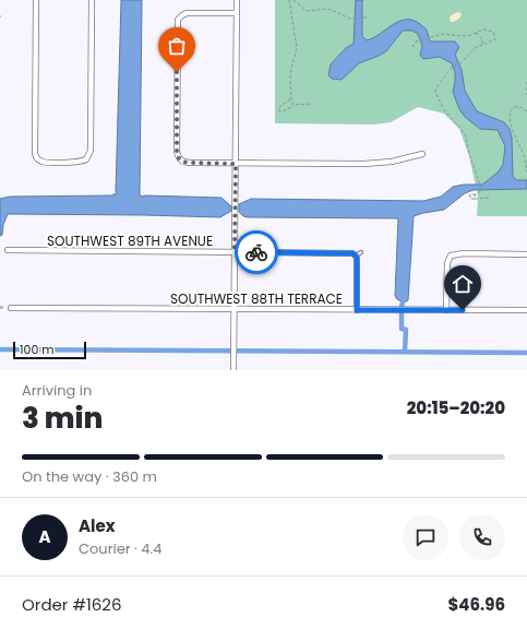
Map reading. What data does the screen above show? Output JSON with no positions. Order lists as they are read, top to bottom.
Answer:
{
  "streets": {
    "street": ["SOUTHWEST 89TH AVENUE", "SOUTHWEST 88TH TERRACE"]
  },
  "scale_bar": "100 m",
  "page": {
    "scale": "100 m",
    "heading": ["3 min", "Arriving in", "20:15–20:20"],
    "panel": [
      "Alex",
      "Courier · 4.4",
      "Order #1626",
      "$46.96"
    ],
    "bar": "On the way · 360 m",
    "round": "A"
  }
}
